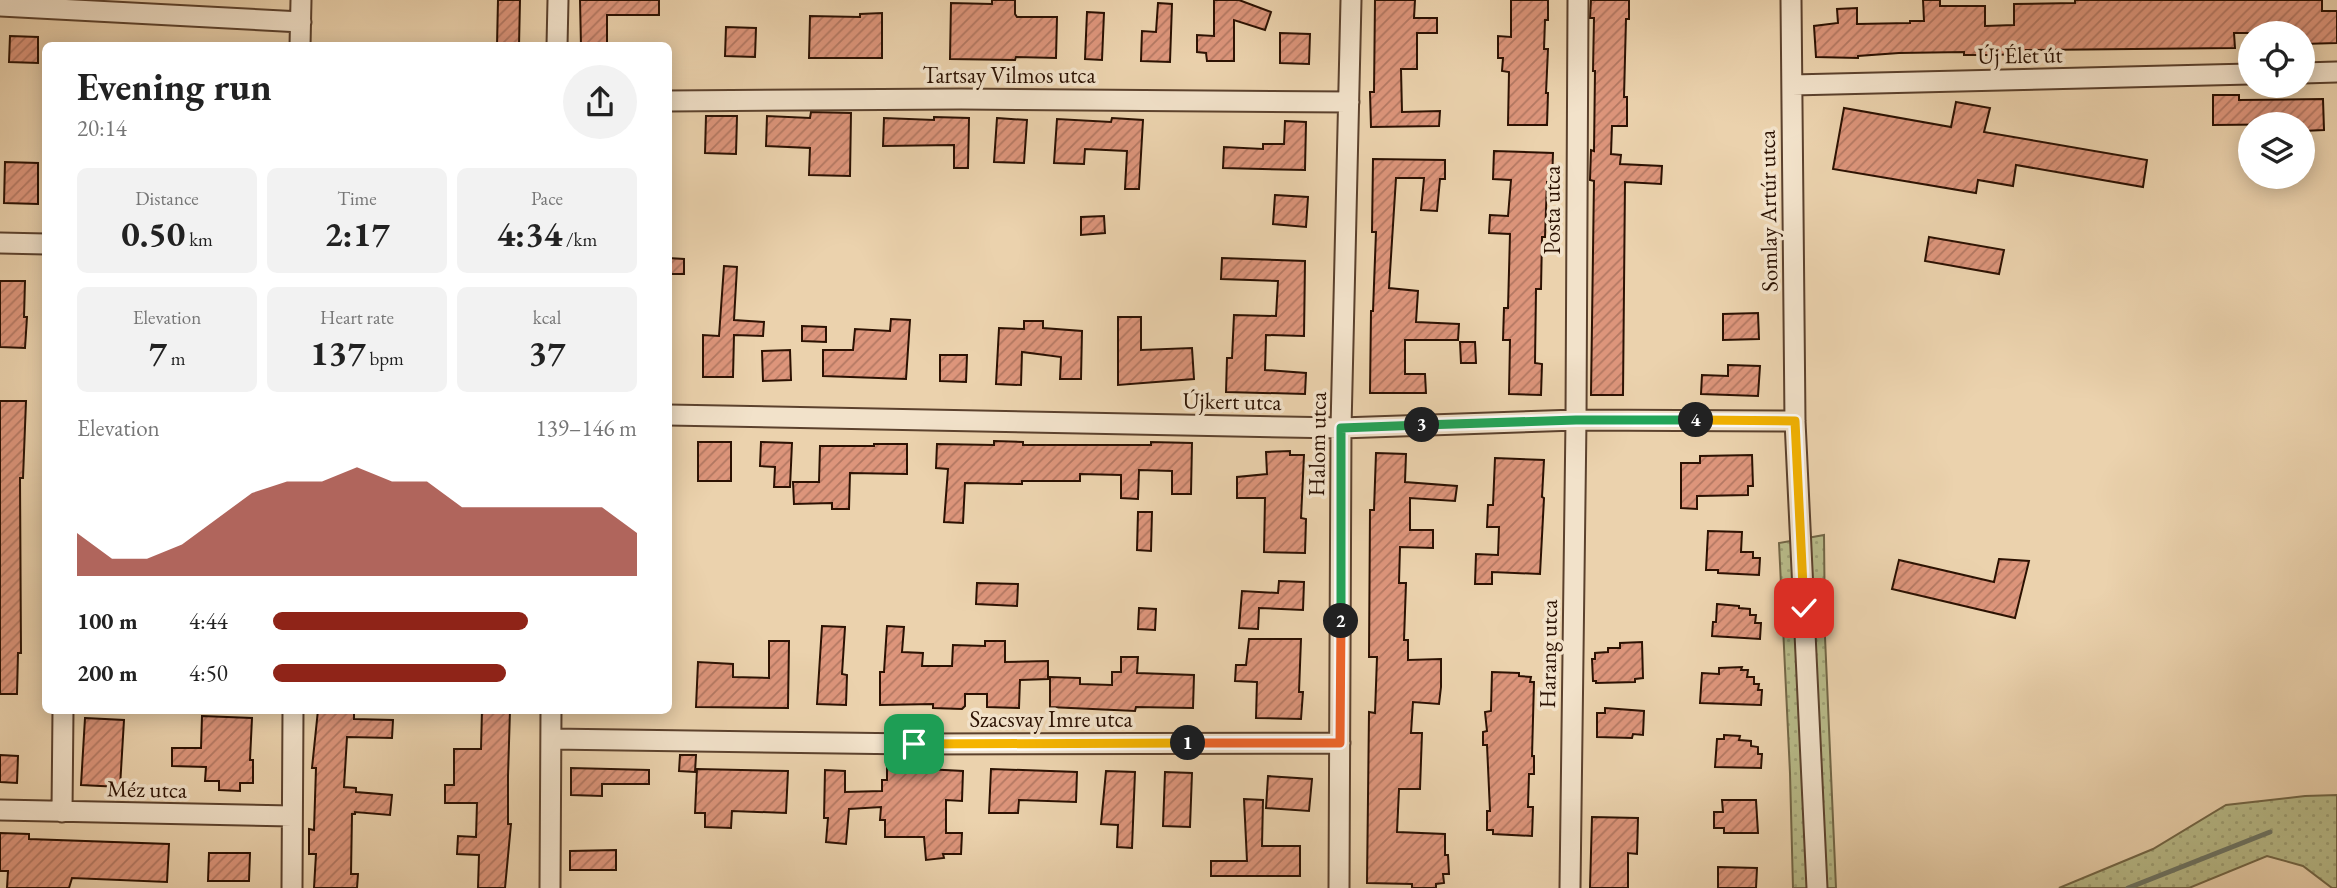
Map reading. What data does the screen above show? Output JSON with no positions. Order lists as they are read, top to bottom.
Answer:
{
  "streets": {
    "street": [
      "Új Élet út",
      "Tartsay Vilmos utca",
      "Posta utca",
      "Somlay Artúr utca",
      "Újkert utca",
      "Halom utca",
      "Harang utca",
      "Szacsvay Imre utca",
      "Méz utca"
    ]
  },
  "crossings": [
    ["Új Élet út", "Somlay Artúr utca"],
    ["Tartsay Vilmos utca", "Halom utca"],
    ["Posta utca", "Újkert utca"],
    ["Posta utca", "Harang utca"],
    ["Somlay Artúr utca", "Újkert utca"],
    ["Újkert utca", "Halom utca"],
    ["Újkert utca", "Harang utca"],
    ["Halom utca", "Szacsvay Imre utca"]
  ],
  "page": {
    "heading": ["Evening run", "20:14"],
    "stats": [
      ["Distance", "0.50 km"],
      ["Time", "2:17"],
      ["Pace", "4:34 /km"],
      ["Elevation", "7 m"],
      ["Heart rate", "137 bpm"],
      ["kcal", "37"]
    ],
    "chart": ["Elevation", "139–146 m"],
    "pins": [
      "4",
      "3",
      "2",
      "1"
    ],
    "list": [
      {
        "name": "100 m",
        "note": "4:44"
      },
      {
        "name": "200 m",
        "note": "4:50"
      }
    ]
  }
}
